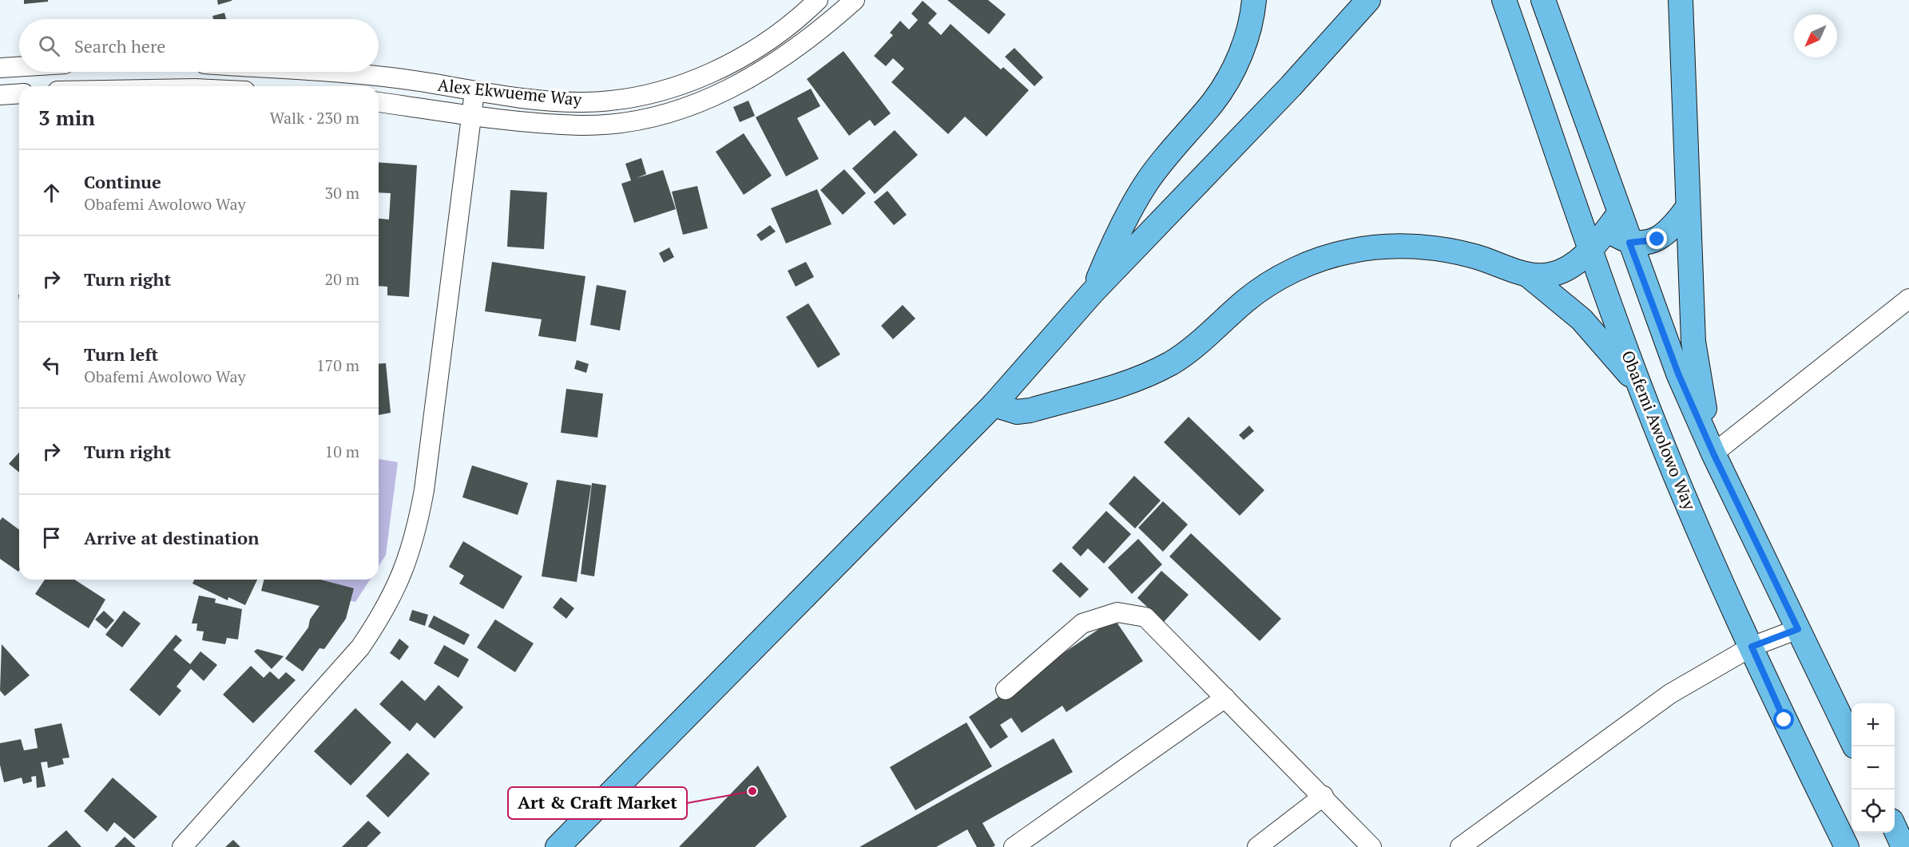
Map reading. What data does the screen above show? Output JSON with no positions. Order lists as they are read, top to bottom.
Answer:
{
  "streets": {
    "main road": ["Obafemi Awolowo Way"],
    "street": ["Alex Ekwueme Way"]
  },
  "places": ["Art & Craft Market"],
  "north": "bottom left",
  "page": {
    "search": "Search here",
    "heading": ["3 min", "Walk · 230 m"],
    "list": [
      ["Continue", "Obafemi Awolowo Way", "30 m"],
      ["Turn right", "20 m"],
      ["Turn left", "Obafemi Awolowo Way", "170 m"],
      ["Turn right", "10 m"],
      "Arrive at destination"
    ],
    "map_buttons": ["+", "−"]
  }
}
